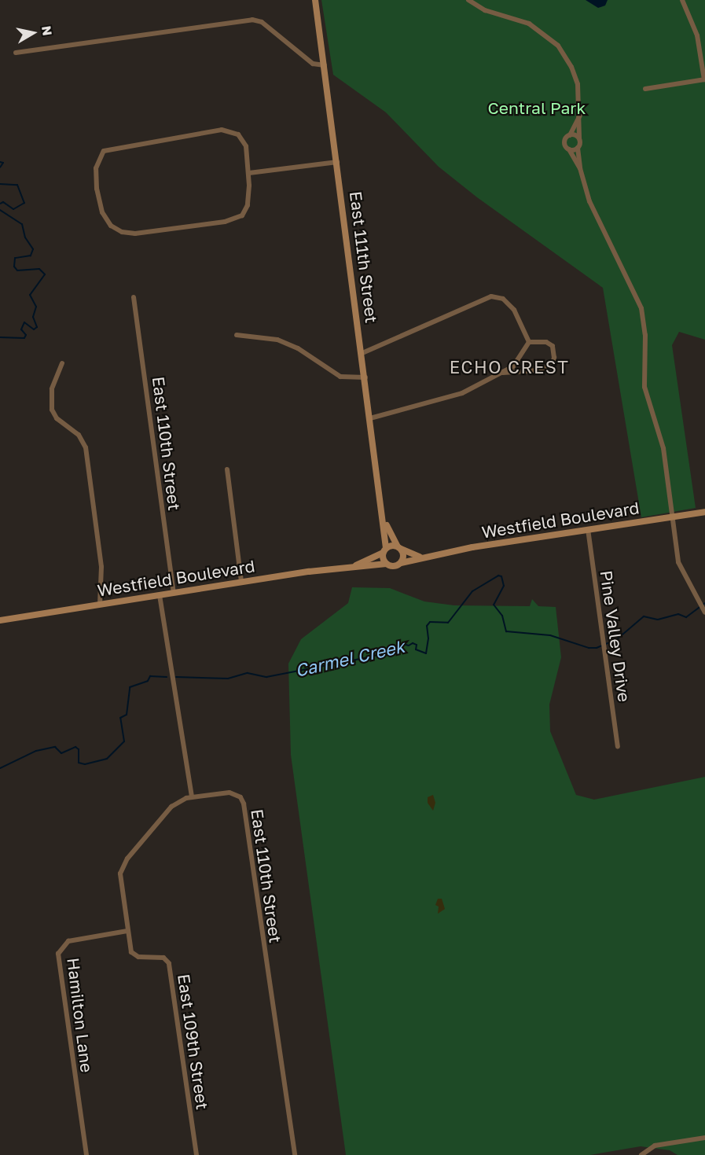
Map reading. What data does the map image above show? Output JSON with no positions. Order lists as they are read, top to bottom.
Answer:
{
  "streets": {
    "main road": ["East 111th Street", "Westfield Boulevard"],
    "street": [
      "East 110th Street",
      "Pine Valley Drive",
      "Hamilton Lane",
      "East 109th Street"
    ]
  },
  "crossings": [
    ["East 111th Street", "Westfield Boulevard"],
    ["East 110th Street", "Westfield Boulevard"],
    ["East 110th Street", "East 109th Street"],
    ["Westfield Boulevard", "Pine Valley Drive"],
    ["Hamilton Lane", "East 109th Street"]
  ],
  "districts": ["ECHO CREST"],
  "water": ["Carmel Creek"],
  "parks": ["Central Park"],
  "north": "right"
}
